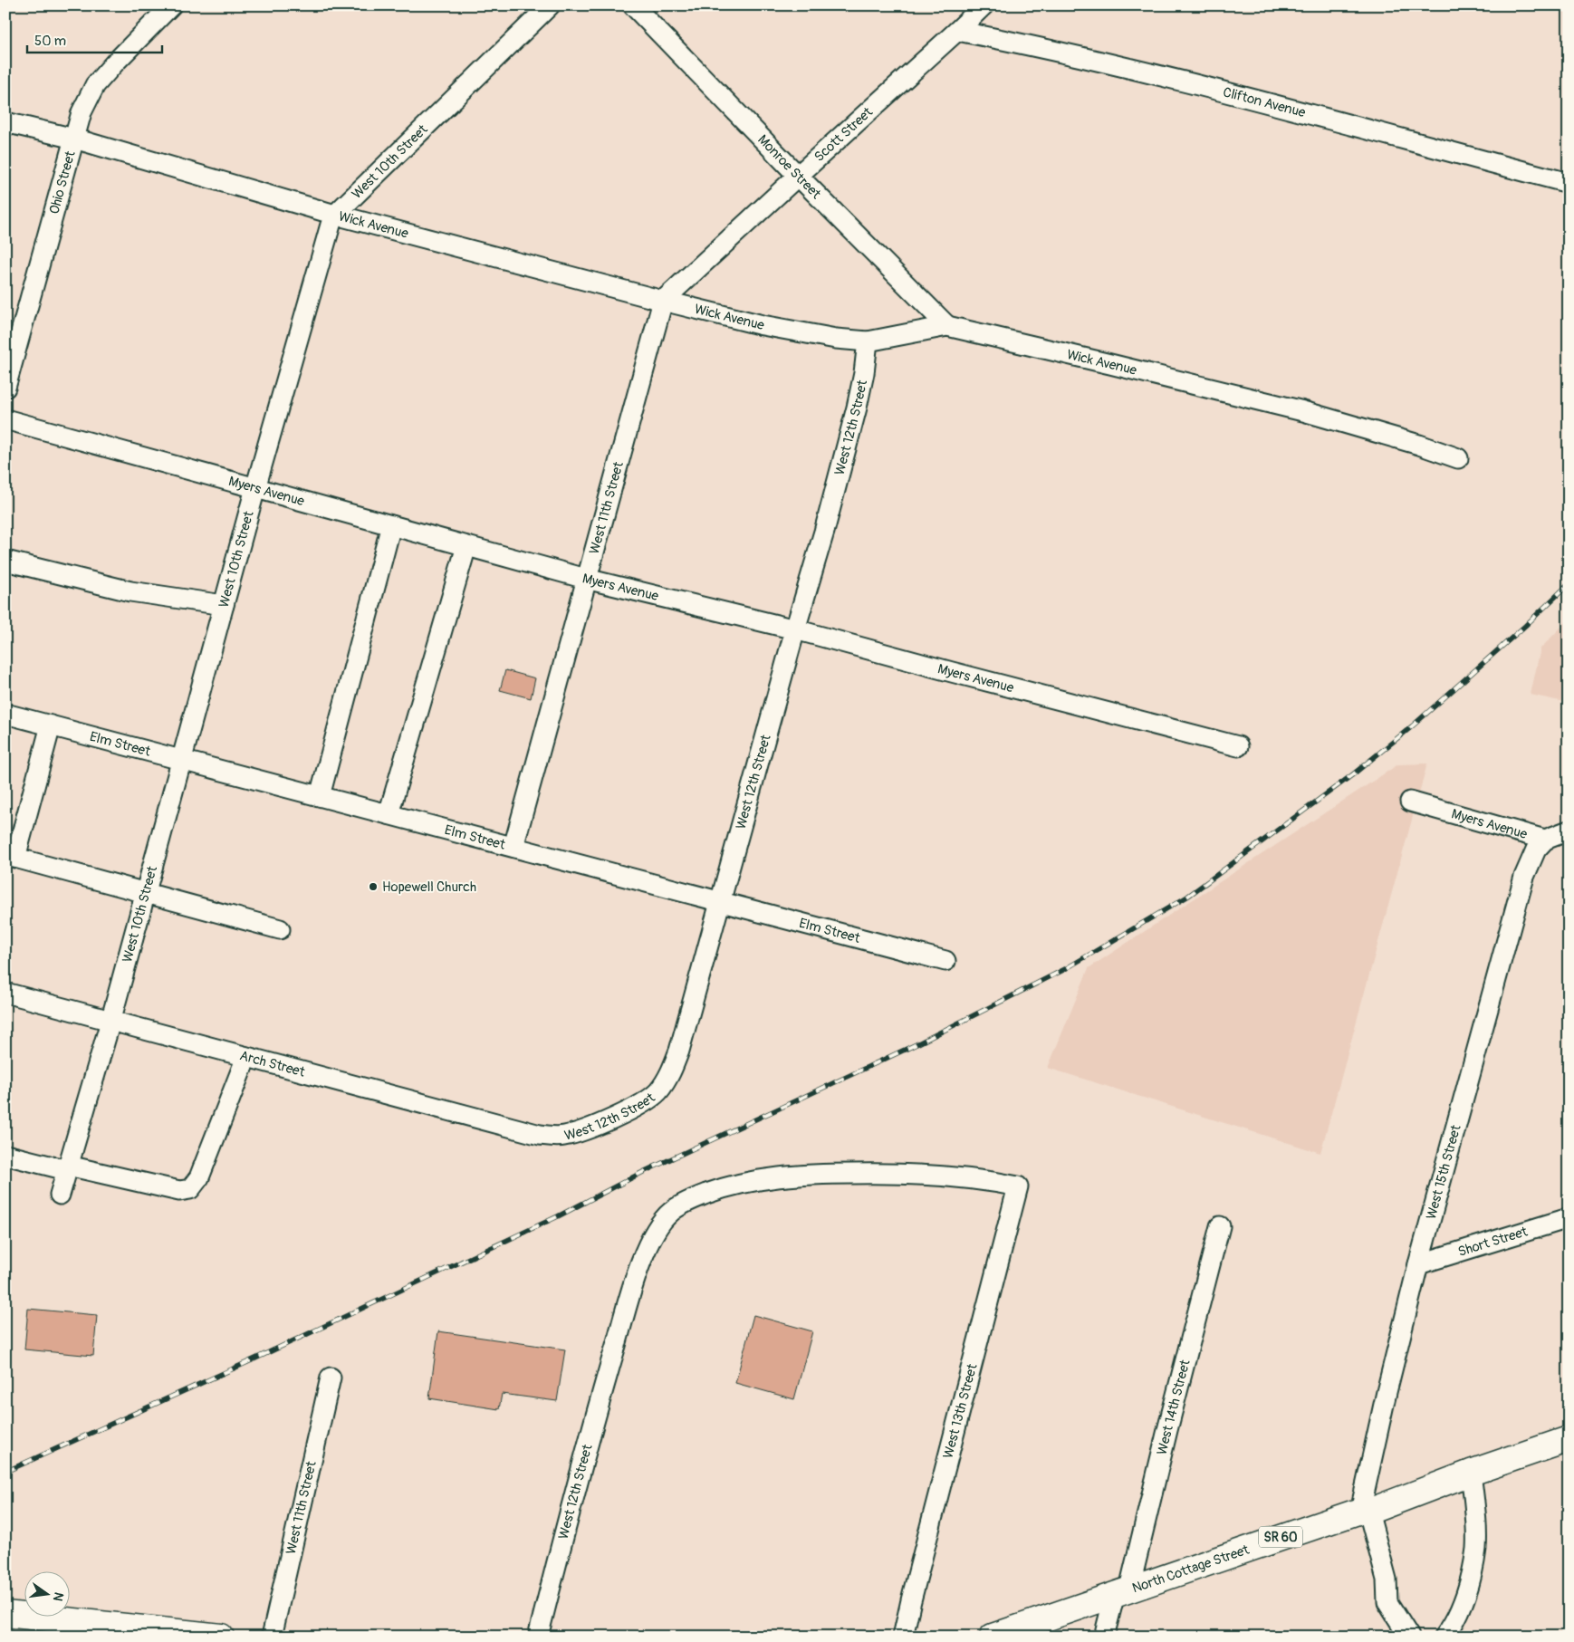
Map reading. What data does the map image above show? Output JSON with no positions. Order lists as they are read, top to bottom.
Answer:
{
  "streets": {
    "main road": ["SR 60", "North Cottage Street"],
    "street": [
      "Clifton Avenue",
      "Scott Street",
      "West 10th Street",
      "Monroe Street",
      "Ohio Street",
      "Wick Avenue",
      "West 12th Street",
      "Myers Avenue",
      "West 11th Street",
      "Elm Street",
      "Arch Street",
      "West 15th Street",
      "Short Street",
      "West 14th Street",
      "West 13th Street"
    ]
  },
  "crossings": [
    ["Clifton Avenue", "Scott Street"],
    ["Scott Street", "Monroe Street"],
    ["Scott Street", "Wick Avenue"],
    ["Scott Street", "West 11th Street"],
    ["West 10th Street", "Wick Avenue"],
    ["West 10th Street", "Myers Avenue"],
    ["West 10th Street", "Elm Street"],
    ["West 10th Street", "Arch Street"],
    ["Monroe Street", "Wick Avenue"],
    ["Ohio Street", "Wick Avenue"],
    ["Wick Avenue", "West 12th Street"],
    ["Wick Avenue", "West 11th Street"],
    ["West 12th Street", "Myers Avenue"],
    ["West 12th Street", "Elm Street"],
    ["West 12th Street", "Arch Street"],
    ["West 12th Street", "West 13th Street"],
    ["Myers Avenue", "West 11th Street"],
    ["Myers Avenue", "West 15th Street"],
    ["West 11th Street", "Elm Street"],
    ["West 15th Street", "Short Street"],
    ["West 15th Street", "North Cottage Street"],
    ["West 14th Street", "North Cottage Street"]
  ],
  "places": ["Hopewell Church"],
  "scale_bar": "50 m",
  "north": "right"
}
